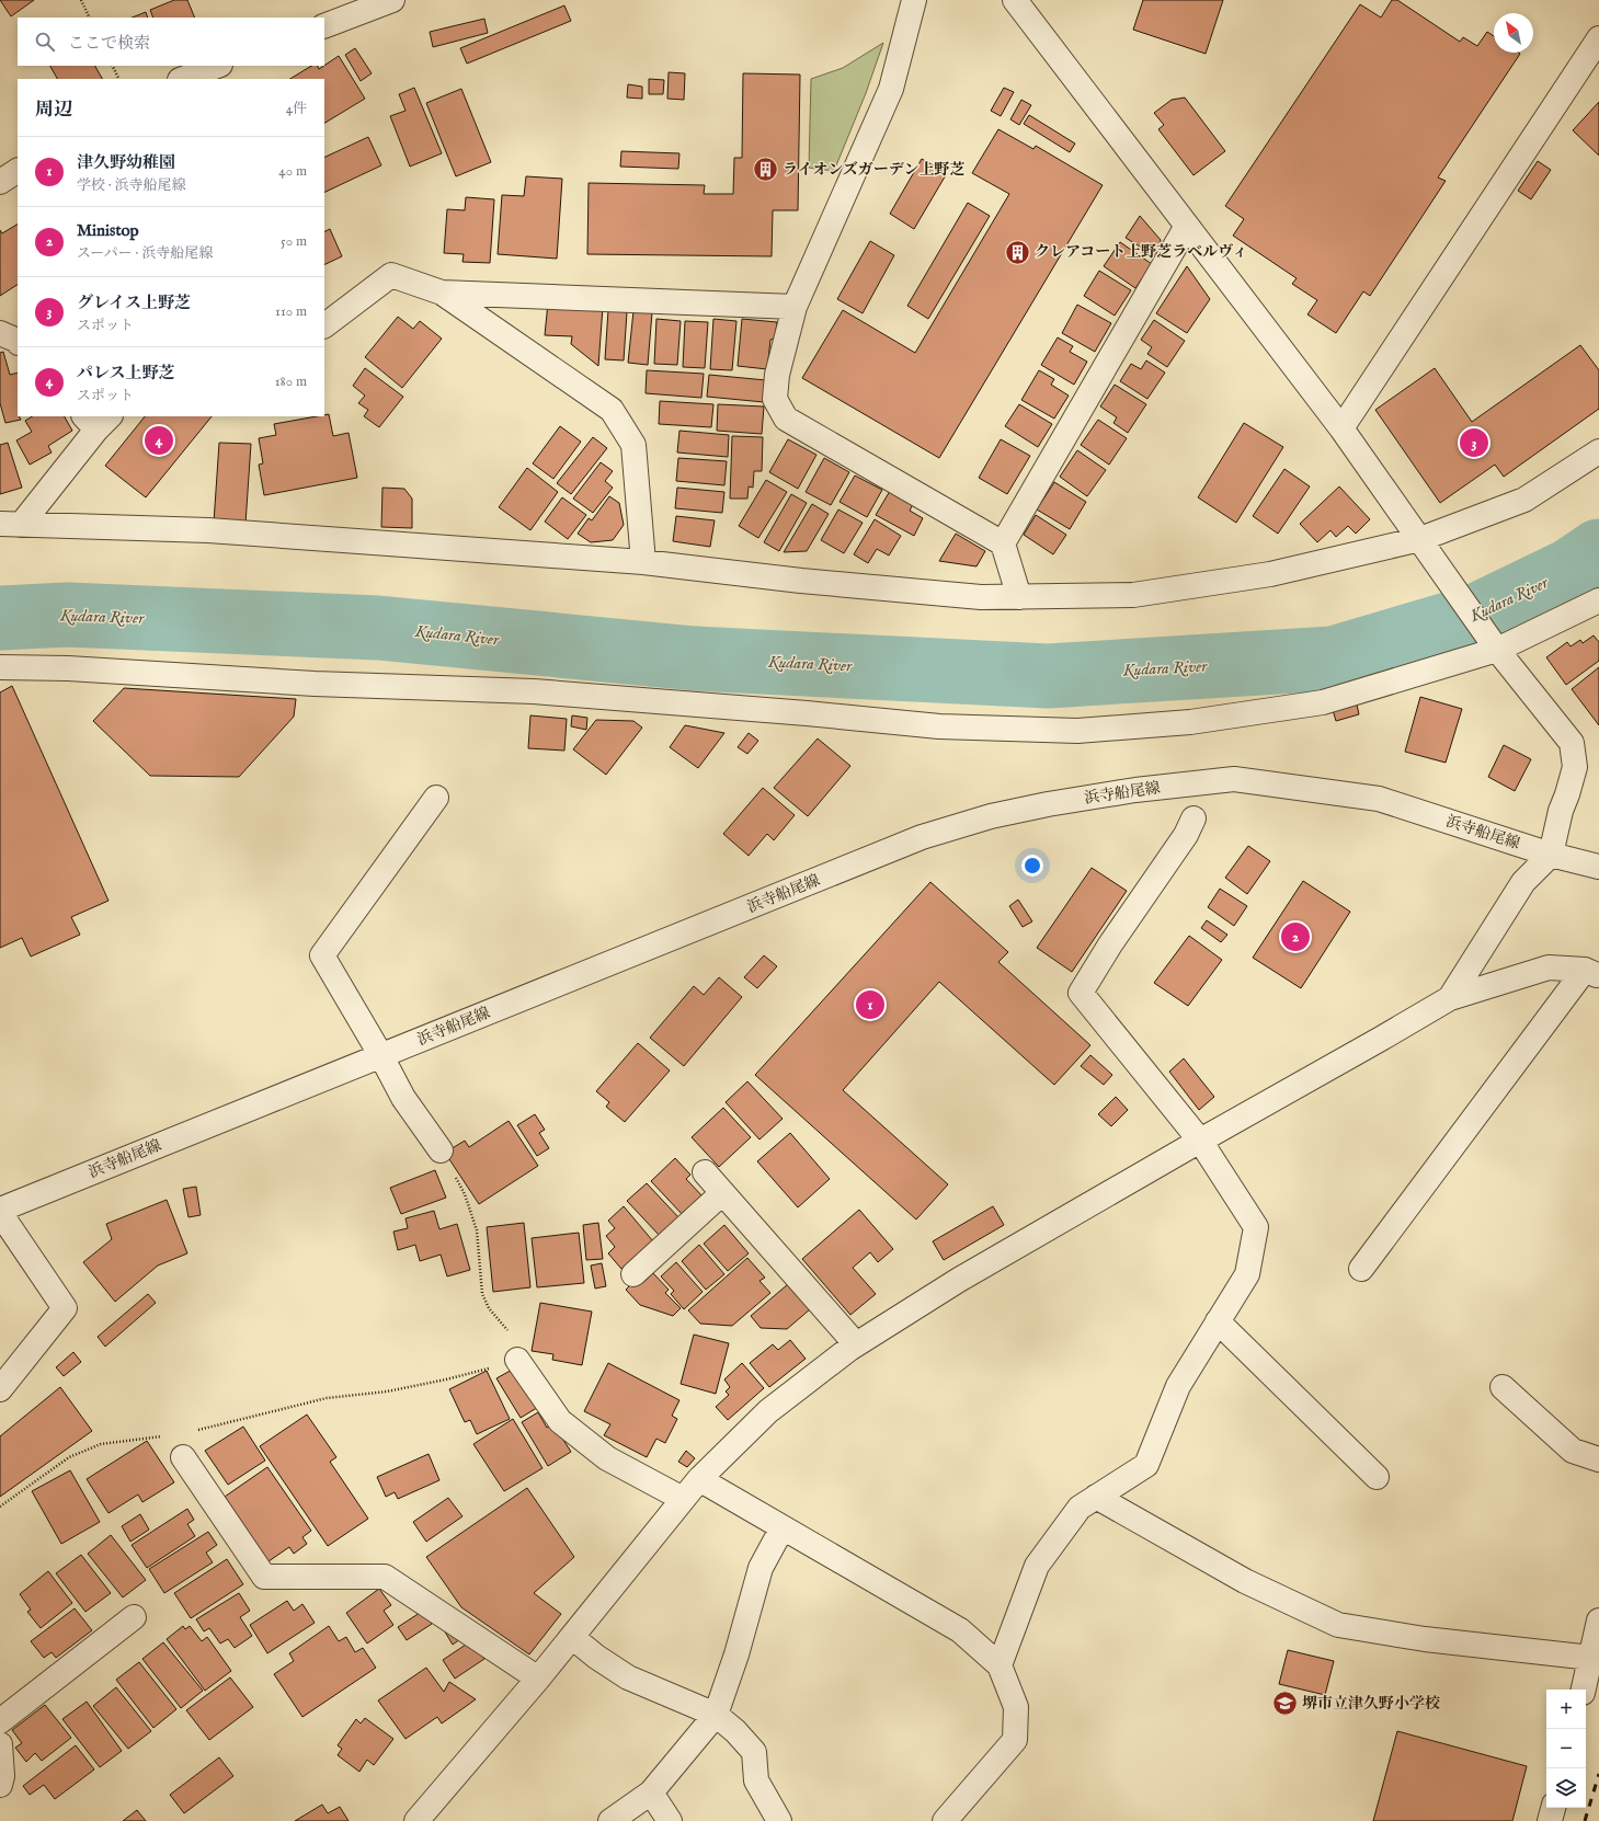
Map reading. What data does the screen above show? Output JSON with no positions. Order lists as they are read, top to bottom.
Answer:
{
  "streets": {
    "street": ["浜寺船尾線"]
  },
  "water": ["Kudara River"],
  "places": {
    "building": ["ライオンズガーデン上野芝", "クレアコート上野芝ラベルヴィ"],
    "school or university": ["堺市立津久野小学校"]
  },
  "north": "top left",
  "page": {
    "search": "ここで検索",
    "heading": ["周辺", "4件"],
    "list": [
      {
        "mark": "1",
        "name": "津久野幼稚園",
        "note": "学校 · 浜寺船尾線",
        "value": "40 m"
      },
      {
        "mark": "2",
        "name": "Ministop",
        "note": "スーパー · 浜寺船尾線",
        "value": "50 m"
      },
      {
        "mark": "3",
        "name": "グレイス上野芝",
        "note": "スポット",
        "value": "110 m"
      },
      {
        "mark": "4",
        "name": "パレス上野芝",
        "note": "スポット",
        "value": "180 m"
      }
    ],
    "pins": [
      "4",
      "3",
      "2",
      "1"
    ],
    "map_buttons": ["+", "−"]
  }
}
